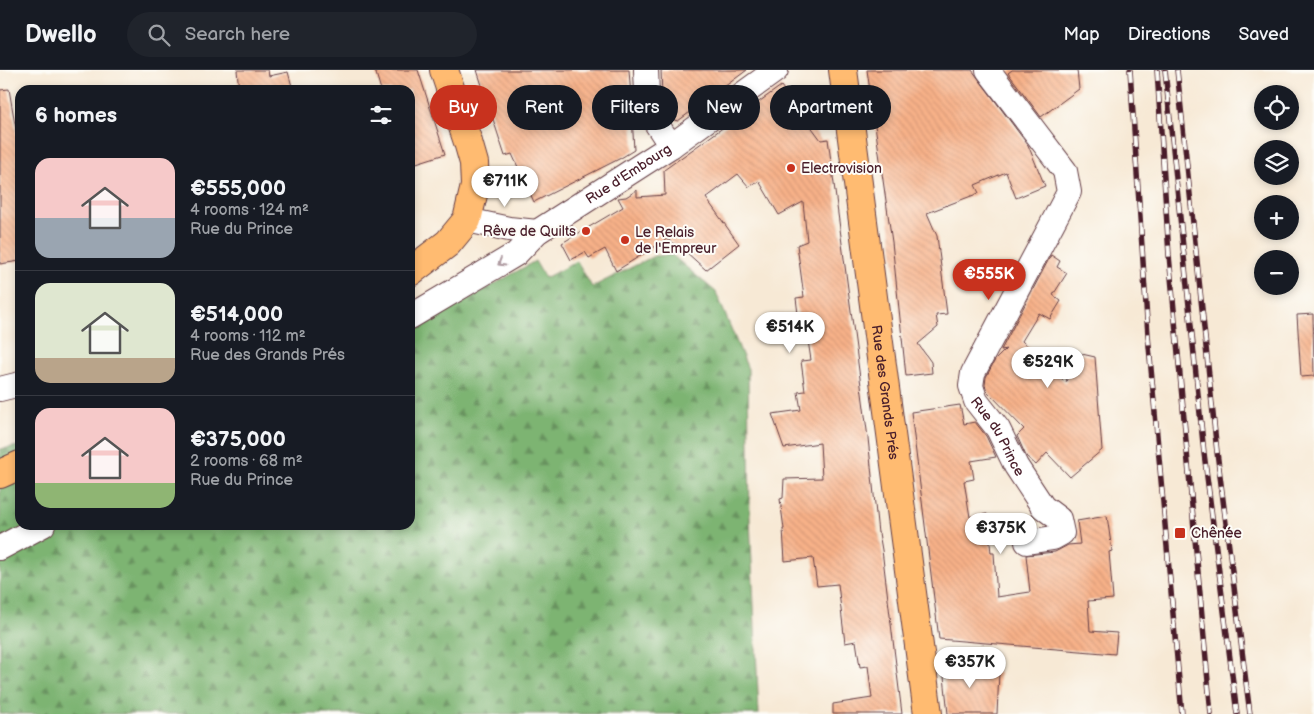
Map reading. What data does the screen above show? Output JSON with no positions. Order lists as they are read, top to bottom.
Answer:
{
  "streets": {
    "main road": ["Rue des Grands Prés"],
    "street": ["Rue d'Embourg", "Rue du Prince"]
  },
  "places": {
    "other": ["Electrovision", "Rêve de Quilts", "Le Relais de l'Empreur"],
    "transit": ["Chênée"]
  },
  "page": {
    "header": "Dwello",
    "search": "Search here",
    "nav": ["Map", "Directions", "Saved"],
    "map_buttons": ["+", "−"],
    "chip": [
      "Buy",
      "Rent",
      "Filters",
      "New",
      "Apartment"
    ],
    "heading": "6 homes",
    "list": [
      {
        "name": "€555,000",
        "note": "4 rooms · 124 m² · Rue du Prince"
      },
      {
        "name": "€514,000",
        "note": "4 rooms · 112 m² · Rue des Grands Prés"
      },
      {
        "name": "€375,000",
        "note": "2 rooms · 68 m² · Rue du Prince"
      }
    ],
    "price": [
      "€711K",
      "€555K",
      "€514K",
      "€529K",
      "€375K",
      "€357K"
    ]
  }
}
